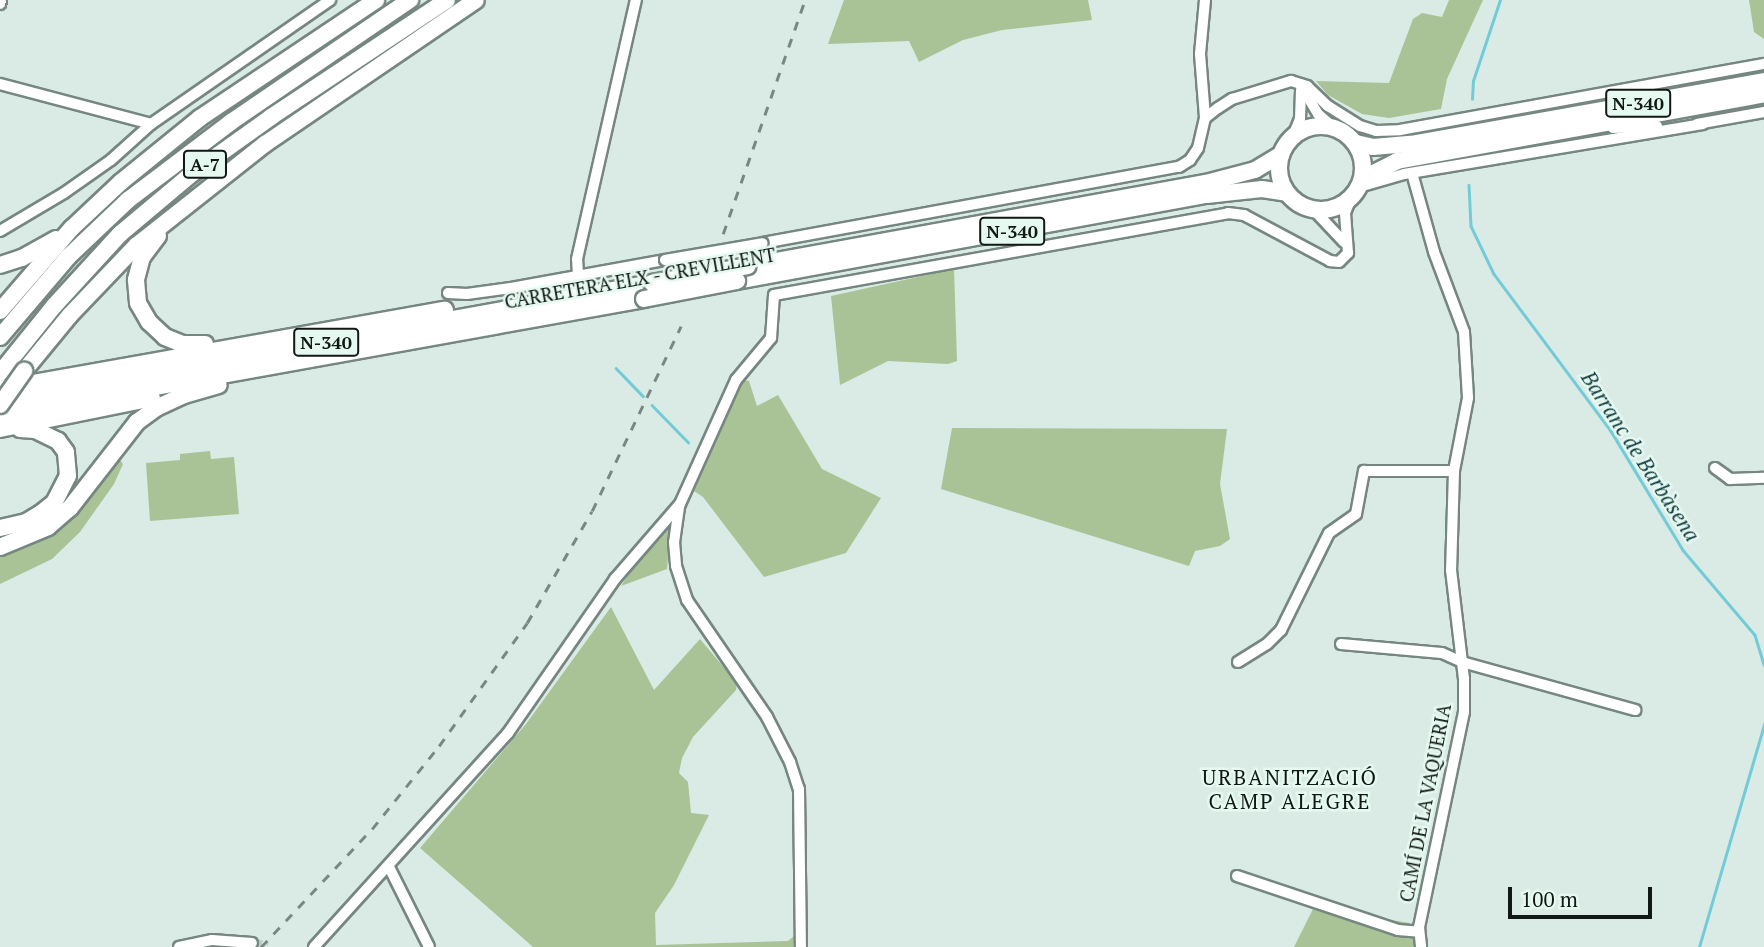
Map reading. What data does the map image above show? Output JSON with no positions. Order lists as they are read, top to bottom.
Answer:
{
  "streets": {
    "highway": ["N-340", "A-7", "CARRETERA ELX - CREVILLENT"],
    "street": ["CAMÍ DE LA VAQUERIA"]
  },
  "crossings": [
    ["N-340", "CARRETERA ELX - CREVILLENT"]
  ],
  "districts": ["URBANITZACIÓ CAMP ALEGRE"],
  "water": ["Barranc de Barbàsena"],
  "scale_bar": "100 m"
}
